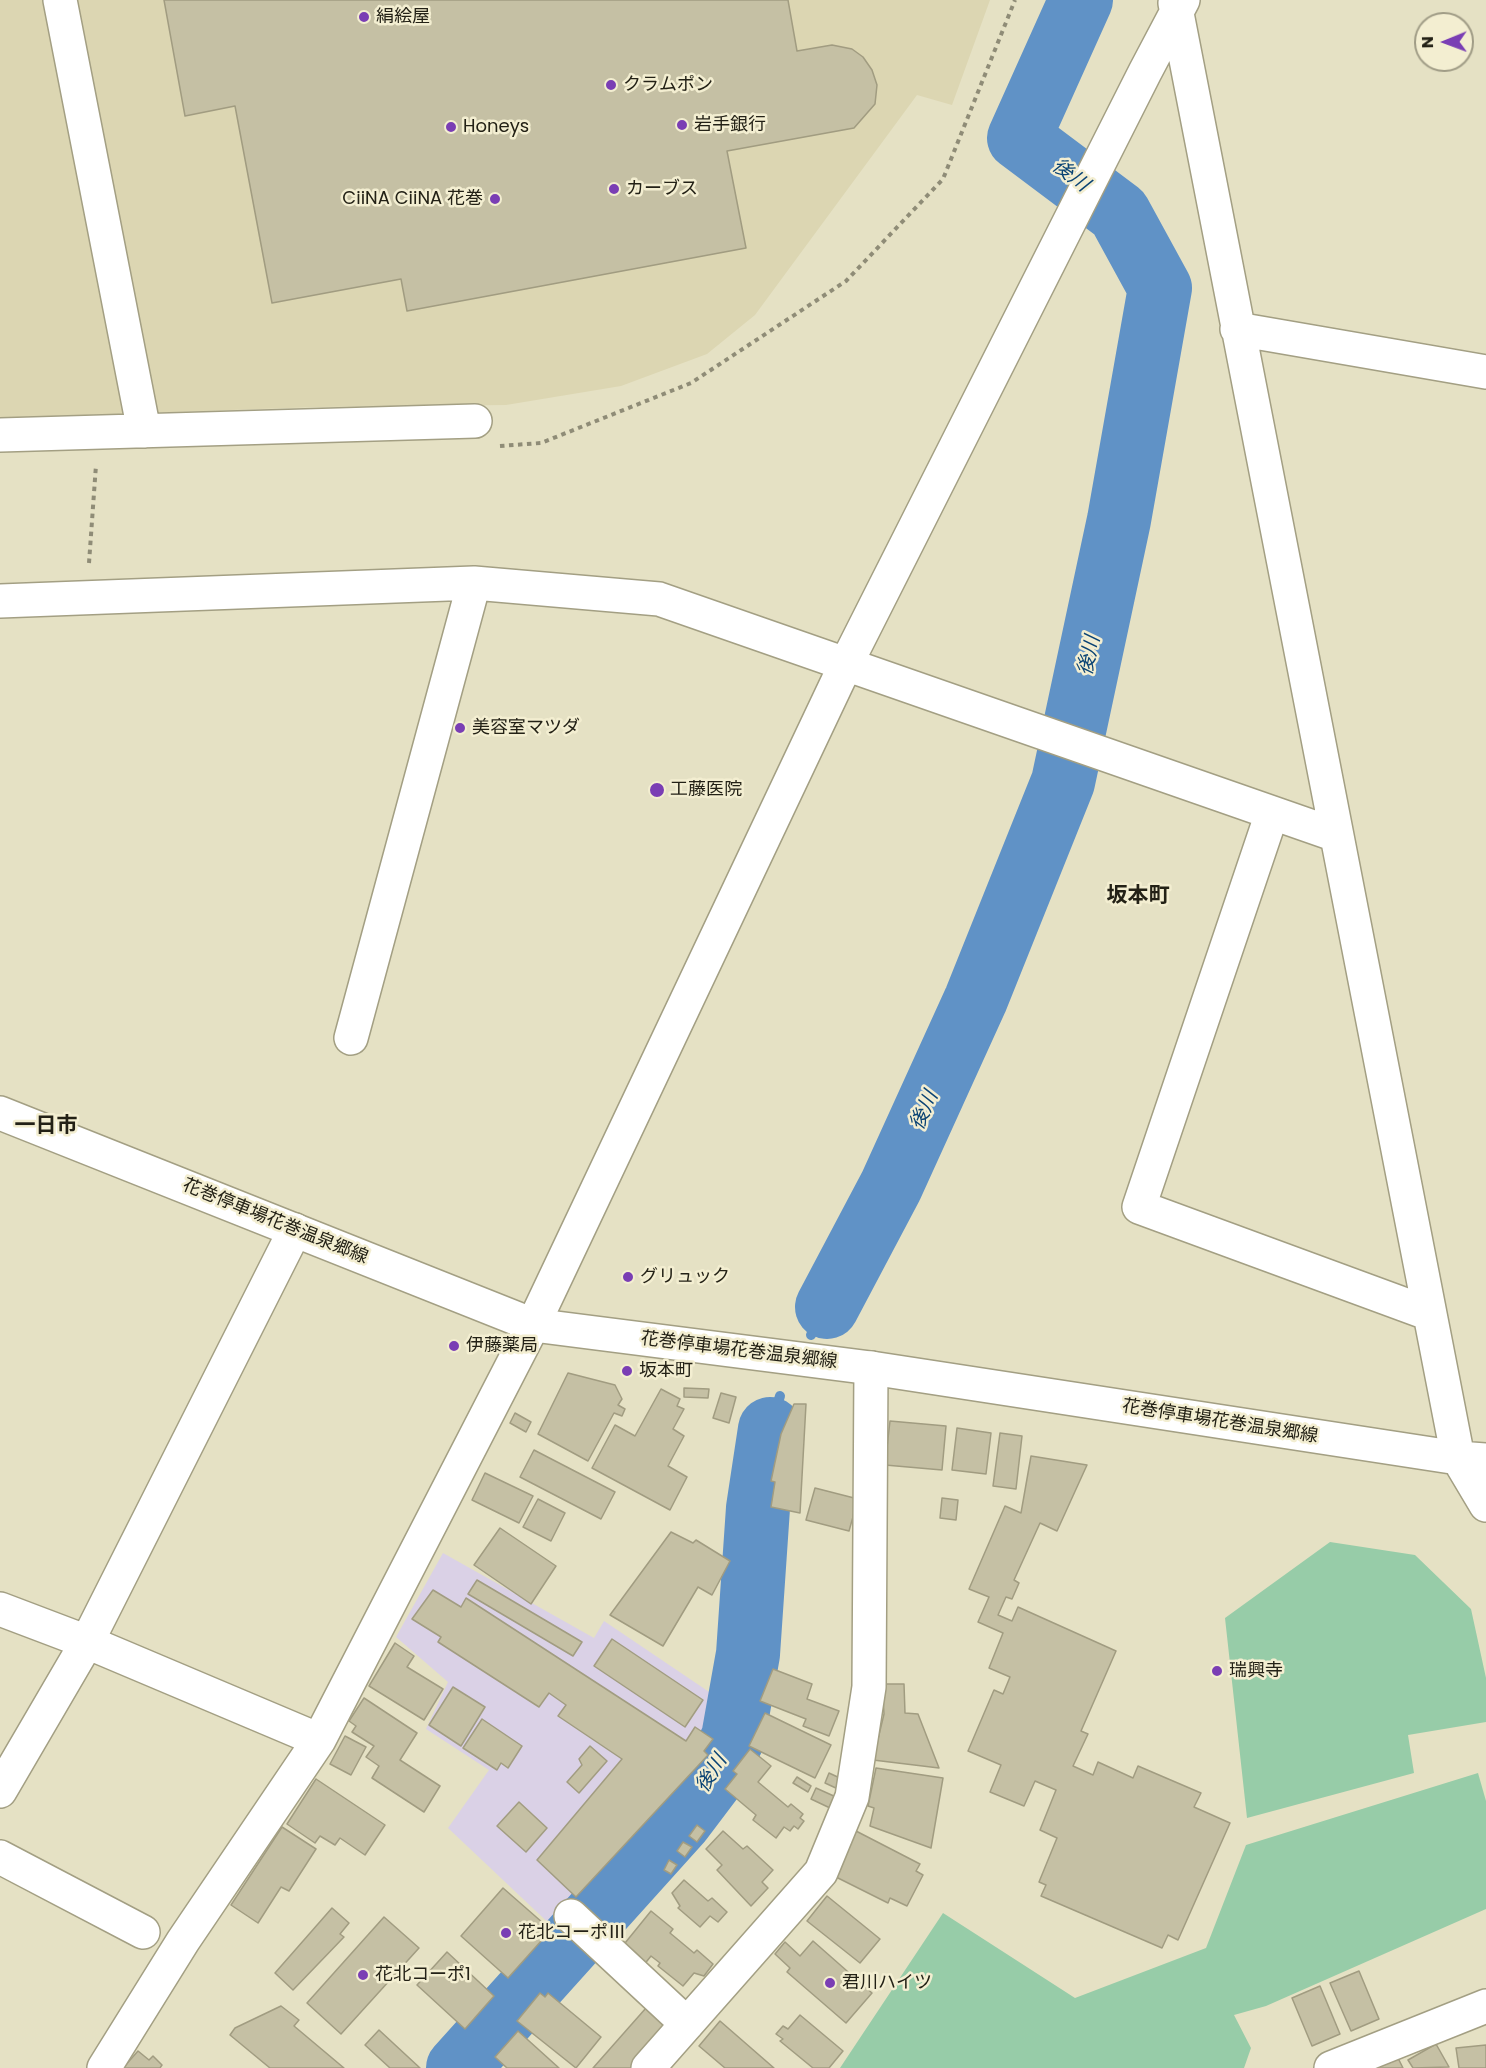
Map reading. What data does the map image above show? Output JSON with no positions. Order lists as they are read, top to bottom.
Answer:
{
  "streets": {
    "street": ["花巻停車場花巻温泉郷線"]
  },
  "districts": ["坂本町", "一日市"],
  "water": ["後川"],
  "places": [
    "絹絵屋",
    "クラムポン",
    "岩手銀行",
    "Honeys",
    "カーブス",
    "CiiNA CiiNA 花巻",
    "美容室マツダ",
    "工藤医院",
    "グリュック",
    "伊藤薬局",
    "坂本町",
    "瑞興寺",
    "花北コーポⅢ",
    "花北コーポ1",
    "君川ハイツ"
  ],
  "north": "left"
}
